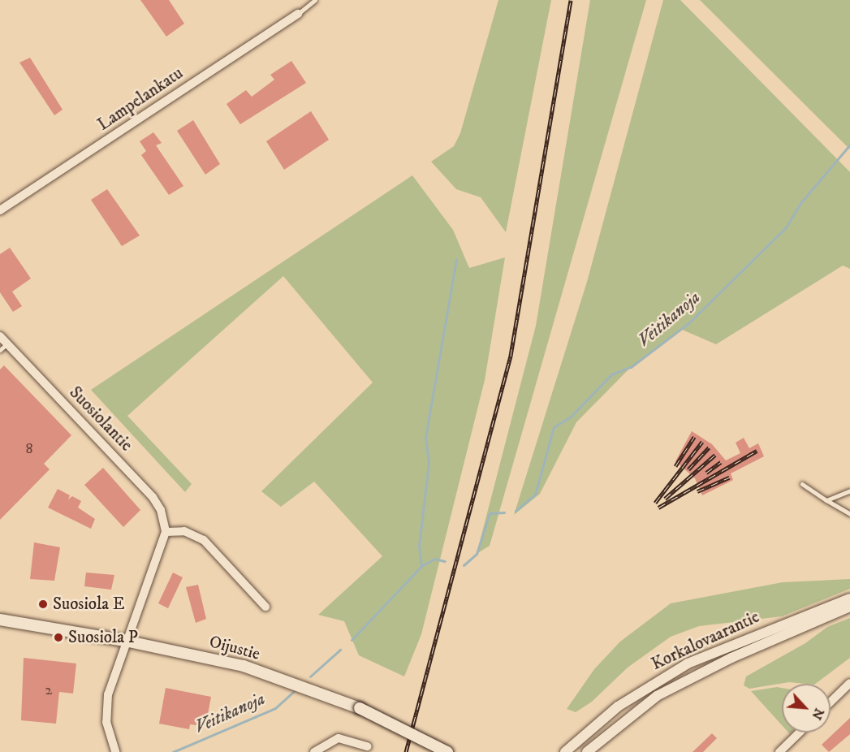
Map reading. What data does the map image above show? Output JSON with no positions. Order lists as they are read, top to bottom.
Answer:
{
  "streets": {
    "main road": ["Oijustie"],
    "street": ["Lampelankatu", "Suosiolantie", "Korkalovaarantie"]
  },
  "water": ["Veitikanoja"],
  "places": ["Suosiola E", "Suosiola P"],
  "house_numbers": ["8", "2"],
  "north": "bottom right"
}
